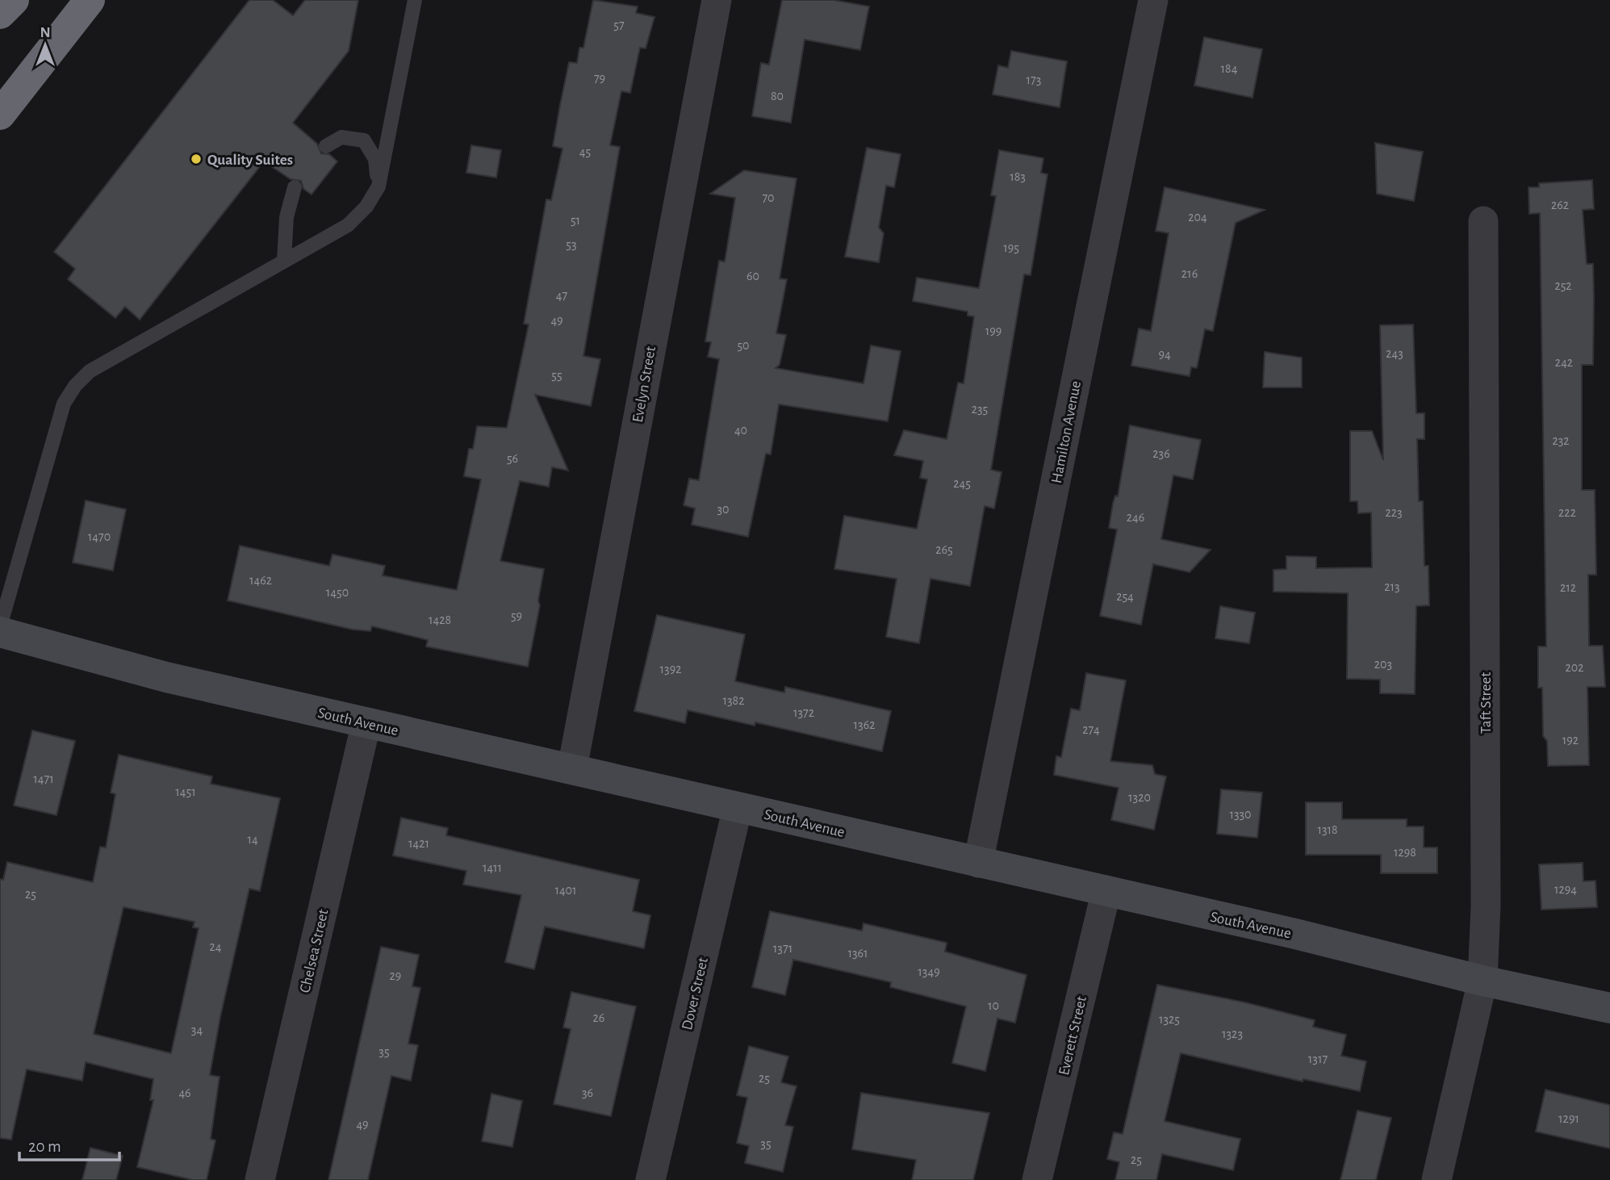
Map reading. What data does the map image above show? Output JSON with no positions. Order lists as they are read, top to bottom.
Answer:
{
  "streets": {
    "main road": ["South Avenue"],
    "street": [
      "Evelyn Street",
      "Hamilton Avenue",
      "Taft Street",
      "Chelsea Street",
      "Dover Street",
      "Everett Street"
    ]
  },
  "crossings": [
    ["Evelyn Street", "South Avenue"],
    ["Hamilton Avenue", "South Avenue"],
    ["Taft Street", "South Avenue"],
    ["South Avenue", "Chelsea Street"],
    ["South Avenue", "Dover Street"],
    ["South Avenue", "Everett Street"]
  ],
  "places": ["Quality Suites"],
  "house_numbers": [
    "57",
    "184",
    "79",
    "173",
    "80",
    "45",
    "183",
    "70",
    "262",
    "204",
    "51",
    "53",
    "195",
    "216",
    "60",
    "252",
    "47",
    "49",
    "199",
    "50",
    "243",
    "94",
    "242",
    "55",
    "235",
    "40",
    "232",
    "236",
    "56",
    "245",
    "30",
    "223",
    "222",
    "246",
    "1470",
    "265",
    "1462",
    "213",
    "212",
    "1450",
    "254",
    "59",
    "1428",
    "203",
    "202",
    "1392",
    "1382",
    "1372",
    "1362",
    "274",
    "192",
    "1471",
    "1451",
    "1320",
    "1330",
    "1318",
    "14",
    "1421",
    "1298",
    "1411",
    "1294",
    "1401",
    "25",
    "24",
    "1371",
    "1361",
    "1349",
    "29",
    "10",
    "26",
    "1325",
    "34",
    "1323",
    "35",
    "1317",
    "25",
    "46",
    "36",
    "1291",
    "49",
    "35",
    "25"
  ],
  "scale_bar": "20 m",
  "north": "top"
}
